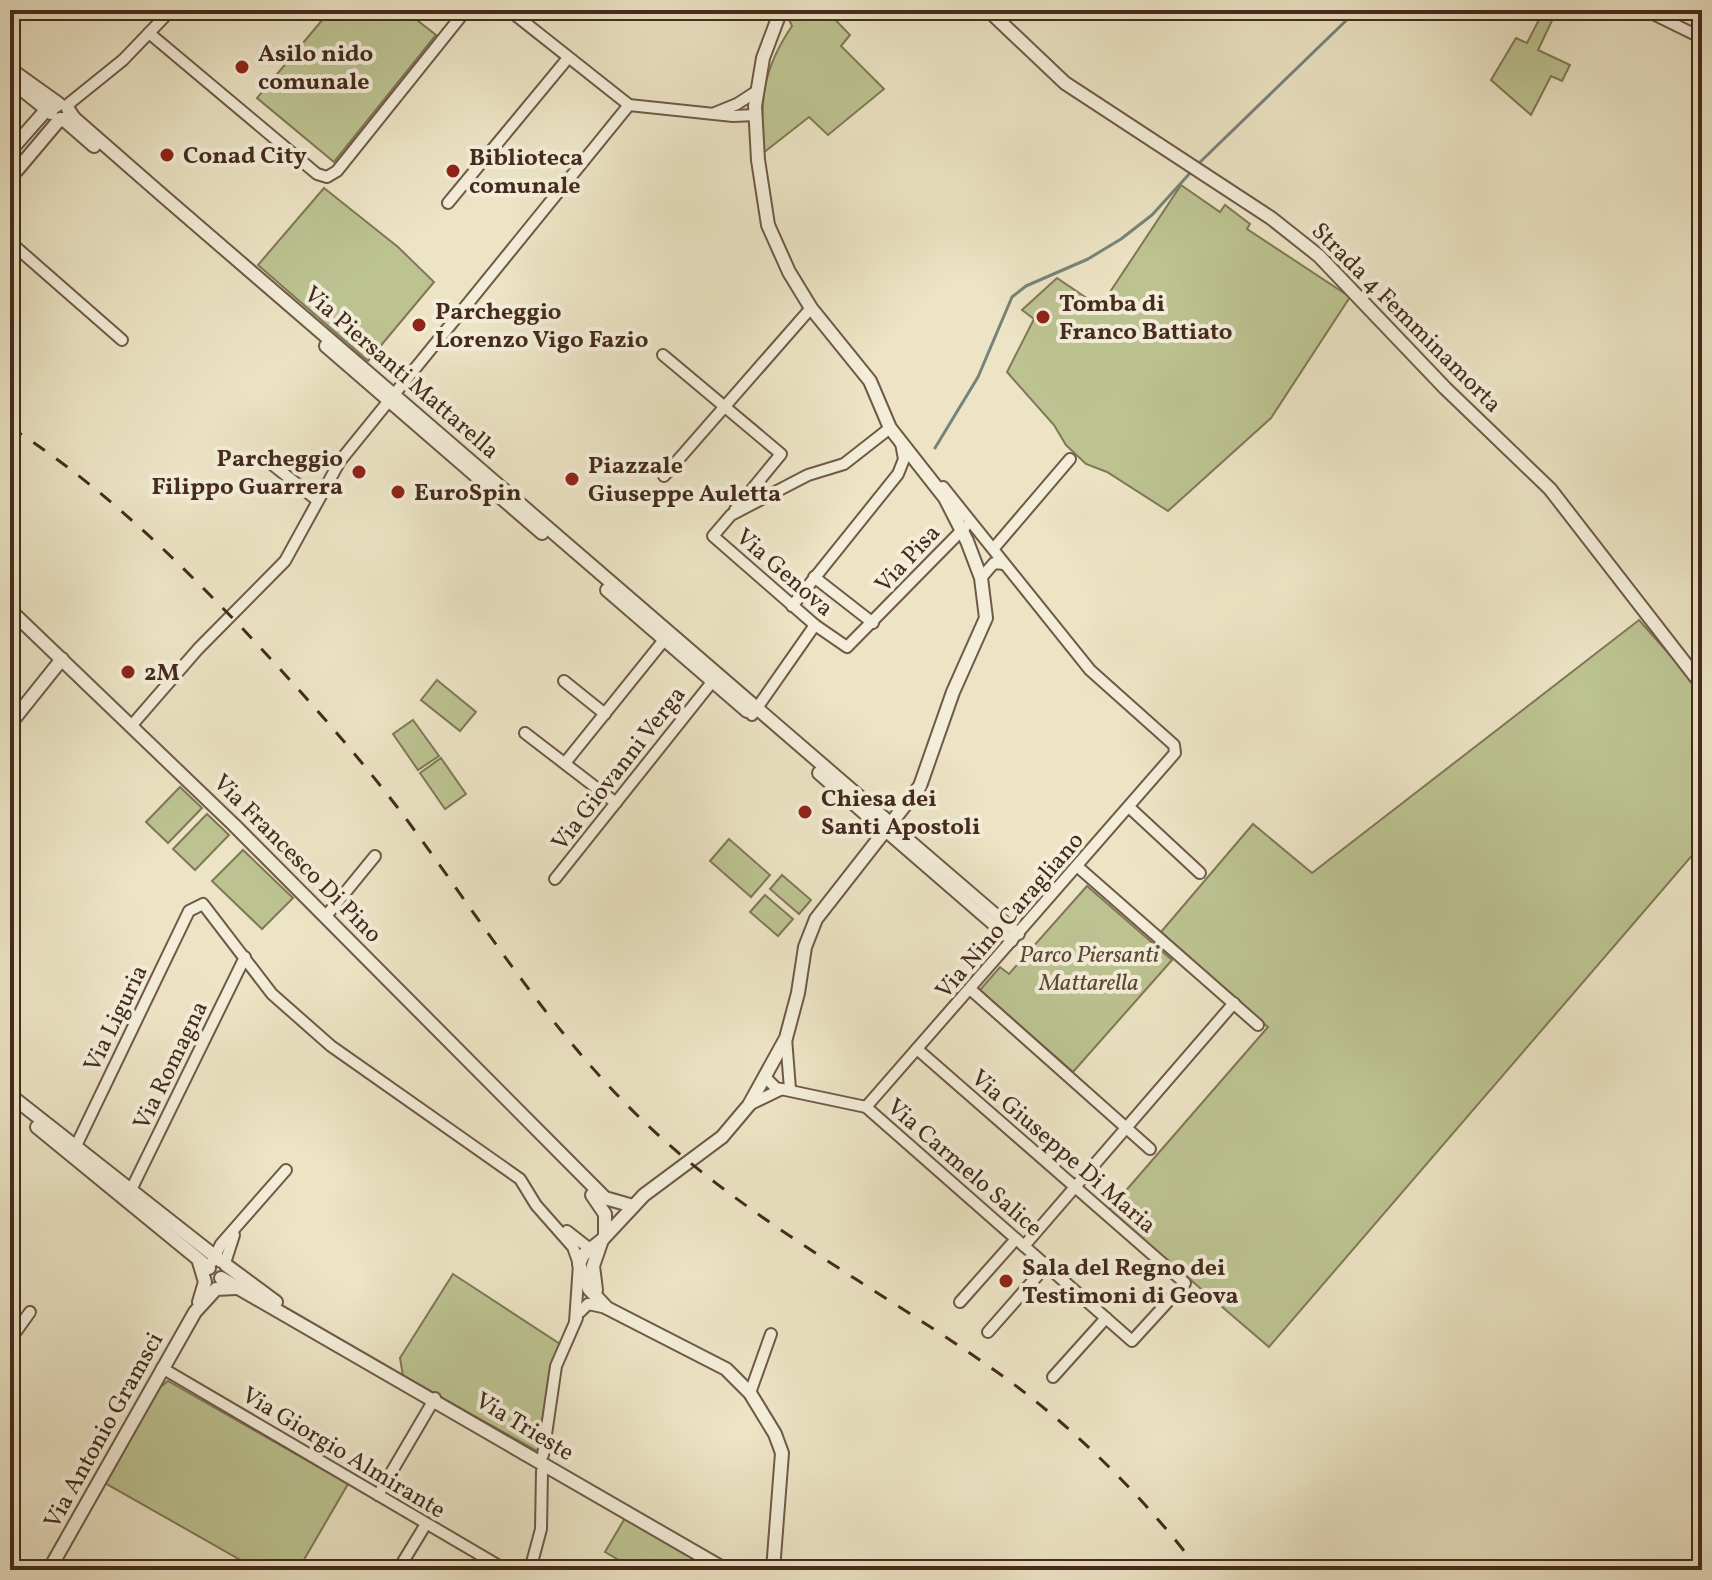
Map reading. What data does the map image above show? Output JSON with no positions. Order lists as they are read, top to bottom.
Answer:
{
  "streets": {
    "street": [
      "Strada 4 Femminamorta",
      "Via Piersanti Mattarella",
      "Via Pisa",
      "Via Genova",
      "Via Giovanni Verga",
      "Via Francesco Di Pino",
      "Via Nino Caragliano",
      "Via Liguria",
      "Via Romagna",
      "Via Giuseppe Di Maria",
      "Via Carmelo Salice",
      "Via Trieste",
      "Via Antonio Gramsci",
      "Via Giorgio Almirante"
    ]
  },
  "crossings": [
    ["Via Piersanti Mattarella", "Via Giovanni Verga"],
    ["Via Pisa", "Via Genova"],
    ["Via Nino Caragliano", "Via Giuseppe Di Maria"],
    ["Via Nino Caragliano", "Via Carmelo Salice"],
    ["Via Liguria", "Via Romagna"],
    ["Via Giuseppe Di Maria", "Via Carmelo Salice"],
    ["Via Antonio Gramsci", "Via Giorgio Almirante"]
  ],
  "parks": ["Parco Piersanti Mattarella"],
  "places": [
    "Asilo nido comunale",
    "Conad City",
    "Biblioteca comunale",
    "Tomba di Franco Battiato",
    "Parcheggio Lorenzo Vigo Fazio",
    "Parcheggio Filippo Guarrera",
    "Piazzale Giuseppe Auletta",
    "EuroSpin",
    "2M",
    "Chiesa dei Santi Apostoli",
    "Sala del Regno dei Testimoni di Geova"
  ]
}
